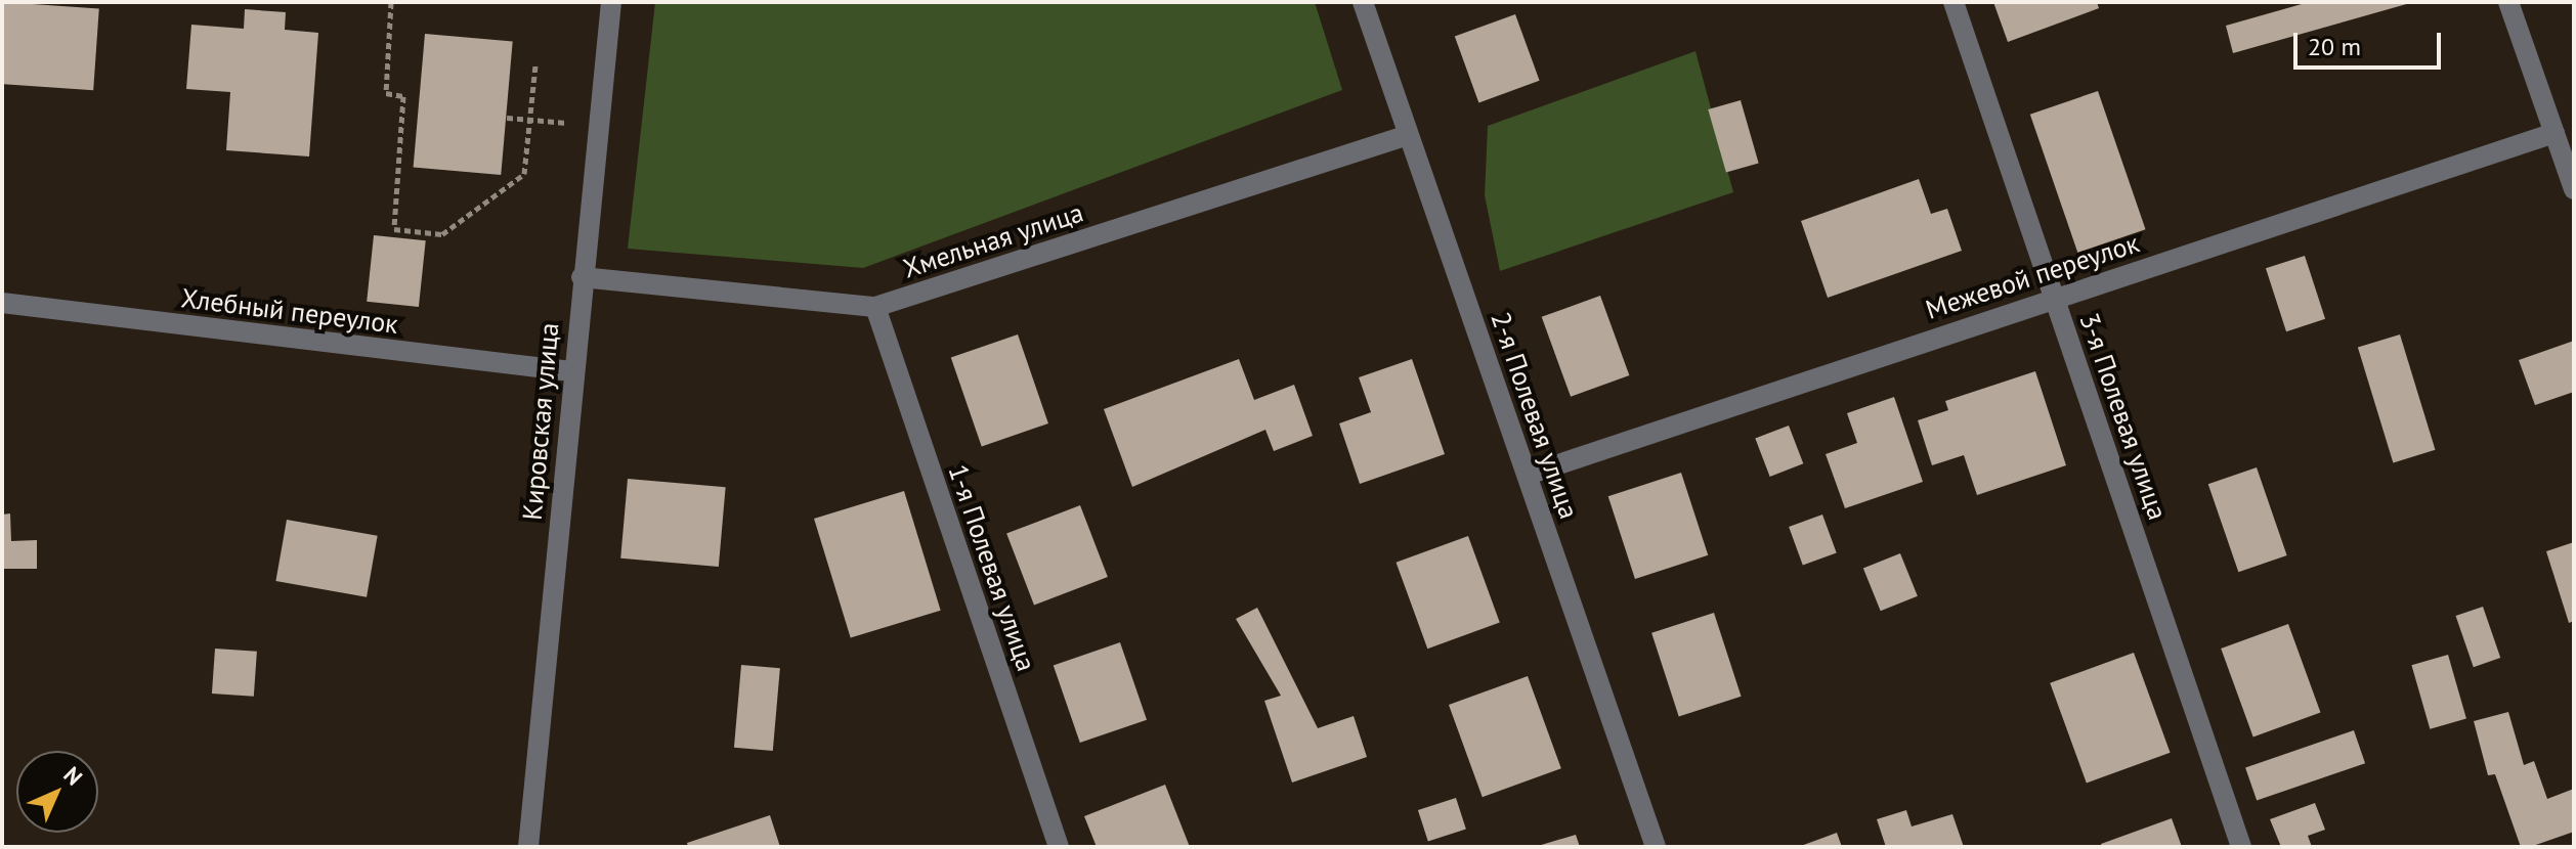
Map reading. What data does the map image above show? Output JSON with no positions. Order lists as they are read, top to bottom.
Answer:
{
  "streets": {
    "street": [
      "Хмельная улица",
      "Межевой переулок",
      "Хлебный переулок",
      "2-я Полевая улица",
      "3-я Полевая улица",
      "Кировская улица",
      "1-я Полевая улица"
    ]
  },
  "crossings": [
    ["Хмельная улица", "2-я Полевая улица"],
    ["Хмельная улица", "Кировская улица"],
    ["Хмельная улица", "1-я Полевая улица"],
    ["Межевой переулок", "2-я Полевая улица"],
    ["Межевой переулок", "3-я Полевая улица"],
    ["Хлебный переулок", "Кировская улица"]
  ],
  "scale_bar": "20 m",
  "north": "top right"
}
